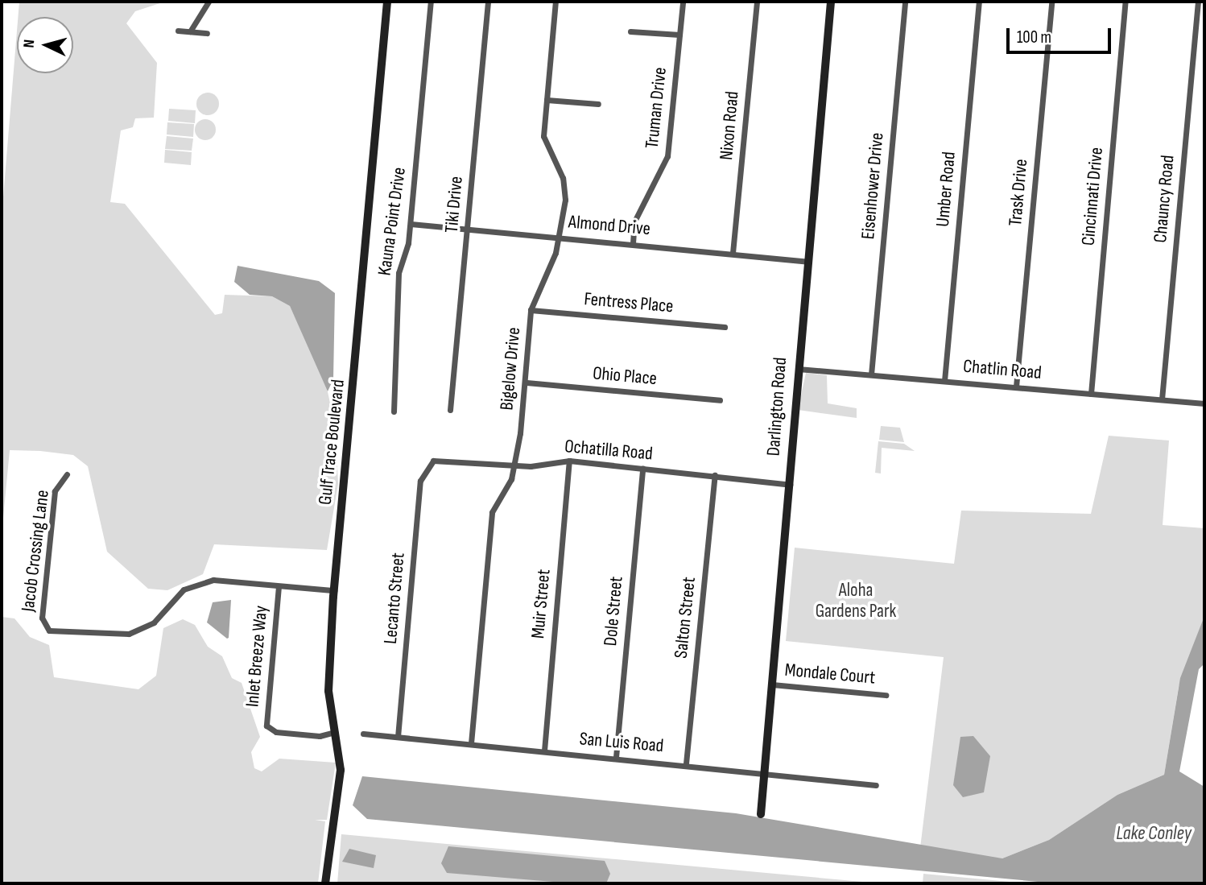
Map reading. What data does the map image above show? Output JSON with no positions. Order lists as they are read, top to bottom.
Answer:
{
  "streets": {
    "street": [
      "Truman Drive",
      "Nixon Road",
      "Eisenhower Drive",
      "Umber Road",
      "Trask Drive",
      "Cincinnati Drive",
      "Chauncy Road",
      "Tiki Drive",
      "Kauna Point Drive",
      "Almond Drive",
      "Fentress Place",
      "Bigelow Drive",
      "Chatlin Road",
      "Ohio Place",
      "Darlington Road",
      "Gulf Trace Boulevard",
      "Ochatilla Road",
      "Jacob Crossing Lane",
      "Lecanto Street",
      "Muir Street",
      "Dole Street",
      "Salton Street",
      "Inlet Breeze Way",
      "Mondale Court",
      "San Luis Road"
    ]
  },
  "crossings": [
    ["Truman Drive", "Almond Drive"],
    ["Nixon Road", "Almond Drive"],
    ["Eisenhower Drive", "Chatlin Road"],
    ["Umber Road", "Chatlin Road"],
    ["Trask Drive", "Chatlin Road"],
    ["Cincinnati Drive", "Chatlin Road"],
    ["Chauncy Road", "Chatlin Road"],
    ["Tiki Drive", "Almond Drive"],
    ["Kauna Point Drive", "Almond Drive"],
    ["Almond Drive", "Bigelow Drive"],
    ["Almond Drive", "Darlington Road"],
    ["Fentress Place", "Bigelow Drive"],
    ["Bigelow Drive", "Ohio Place"],
    ["Bigelow Drive", "Ochatilla Road"],
    ["Bigelow Drive", "San Luis Road"],
    ["Chatlin Road", "Darlington Road"],
    ["Darlington Road", "Ochatilla Road"],
    ["Darlington Road", "Mondale Court"],
    ["Darlington Road", "San Luis Road"],
    ["Gulf Trace Boulevard", "Jacob Crossing Lane"],
    ["Gulf Trace Boulevard", "Inlet Breeze Way"],
    ["Ochatilla Road", "Lecanto Street"],
    ["Ochatilla Road", "Muir Street"],
    ["Ochatilla Road", "Dole Street"],
    ["Ochatilla Road", "Salton Street"],
    ["Jacob Crossing Lane", "Inlet Breeze Way"],
    ["Lecanto Street", "San Luis Road"],
    ["Muir Street", "San Luis Road"],
    ["Dole Street", "San Luis Road"],
    ["Salton Street", "San Luis Road"]
  ],
  "water": ["Lake Conley"],
  "parks": ["Aloha Gardens Park"],
  "scale_bar": "100 m",
  "north": "left"
}
